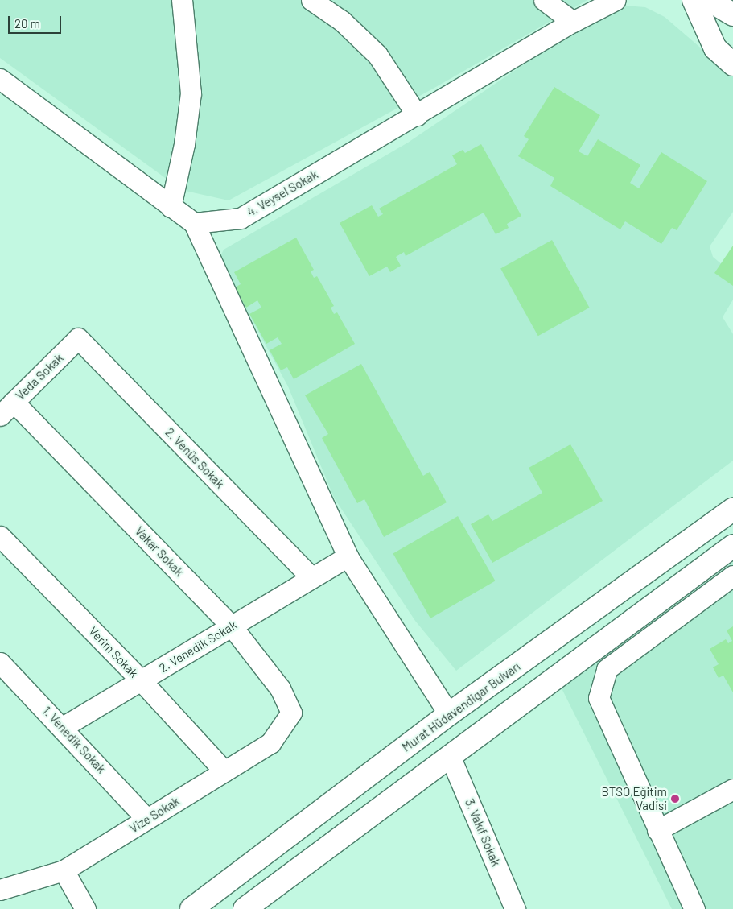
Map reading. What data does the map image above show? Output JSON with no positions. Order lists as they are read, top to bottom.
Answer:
{
  "streets": {
    "main road": ["Murat Hüdavendigar Bulvarı"],
    "street": [
      "4. Veysel Sokak",
      "Veda Sokak",
      "2. Venüs Sokak",
      "Vakar Sokak",
      "2. Venedik Sokak",
      "Verim Sokak",
      "1. Venedik Sokak",
      "Vize Sokak",
      "3. Vakıf Sokak"
    ]
  },
  "crossings": [
    ["Veda Sokak", "2. Venüs Sokak"],
    ["Veda Sokak", "Vakar Sokak"],
    ["2. Venüs Sokak", "2. Venedik Sokak"],
    ["Vakar Sokak", "2. Venedik Sokak"],
    ["Vakar Sokak", "Vize Sokak"],
    ["2. Venedik Sokak", "Verim Sokak"],
    ["2. Venedik Sokak", "1. Venedik Sokak"],
    ["Verim Sokak", "Vize Sokak"],
    ["1. Venedik Sokak", "Vize Sokak"]
  ],
  "places": ["BTSO Eğitim Vadisi"],
  "scale_bar": "20 m"
}
